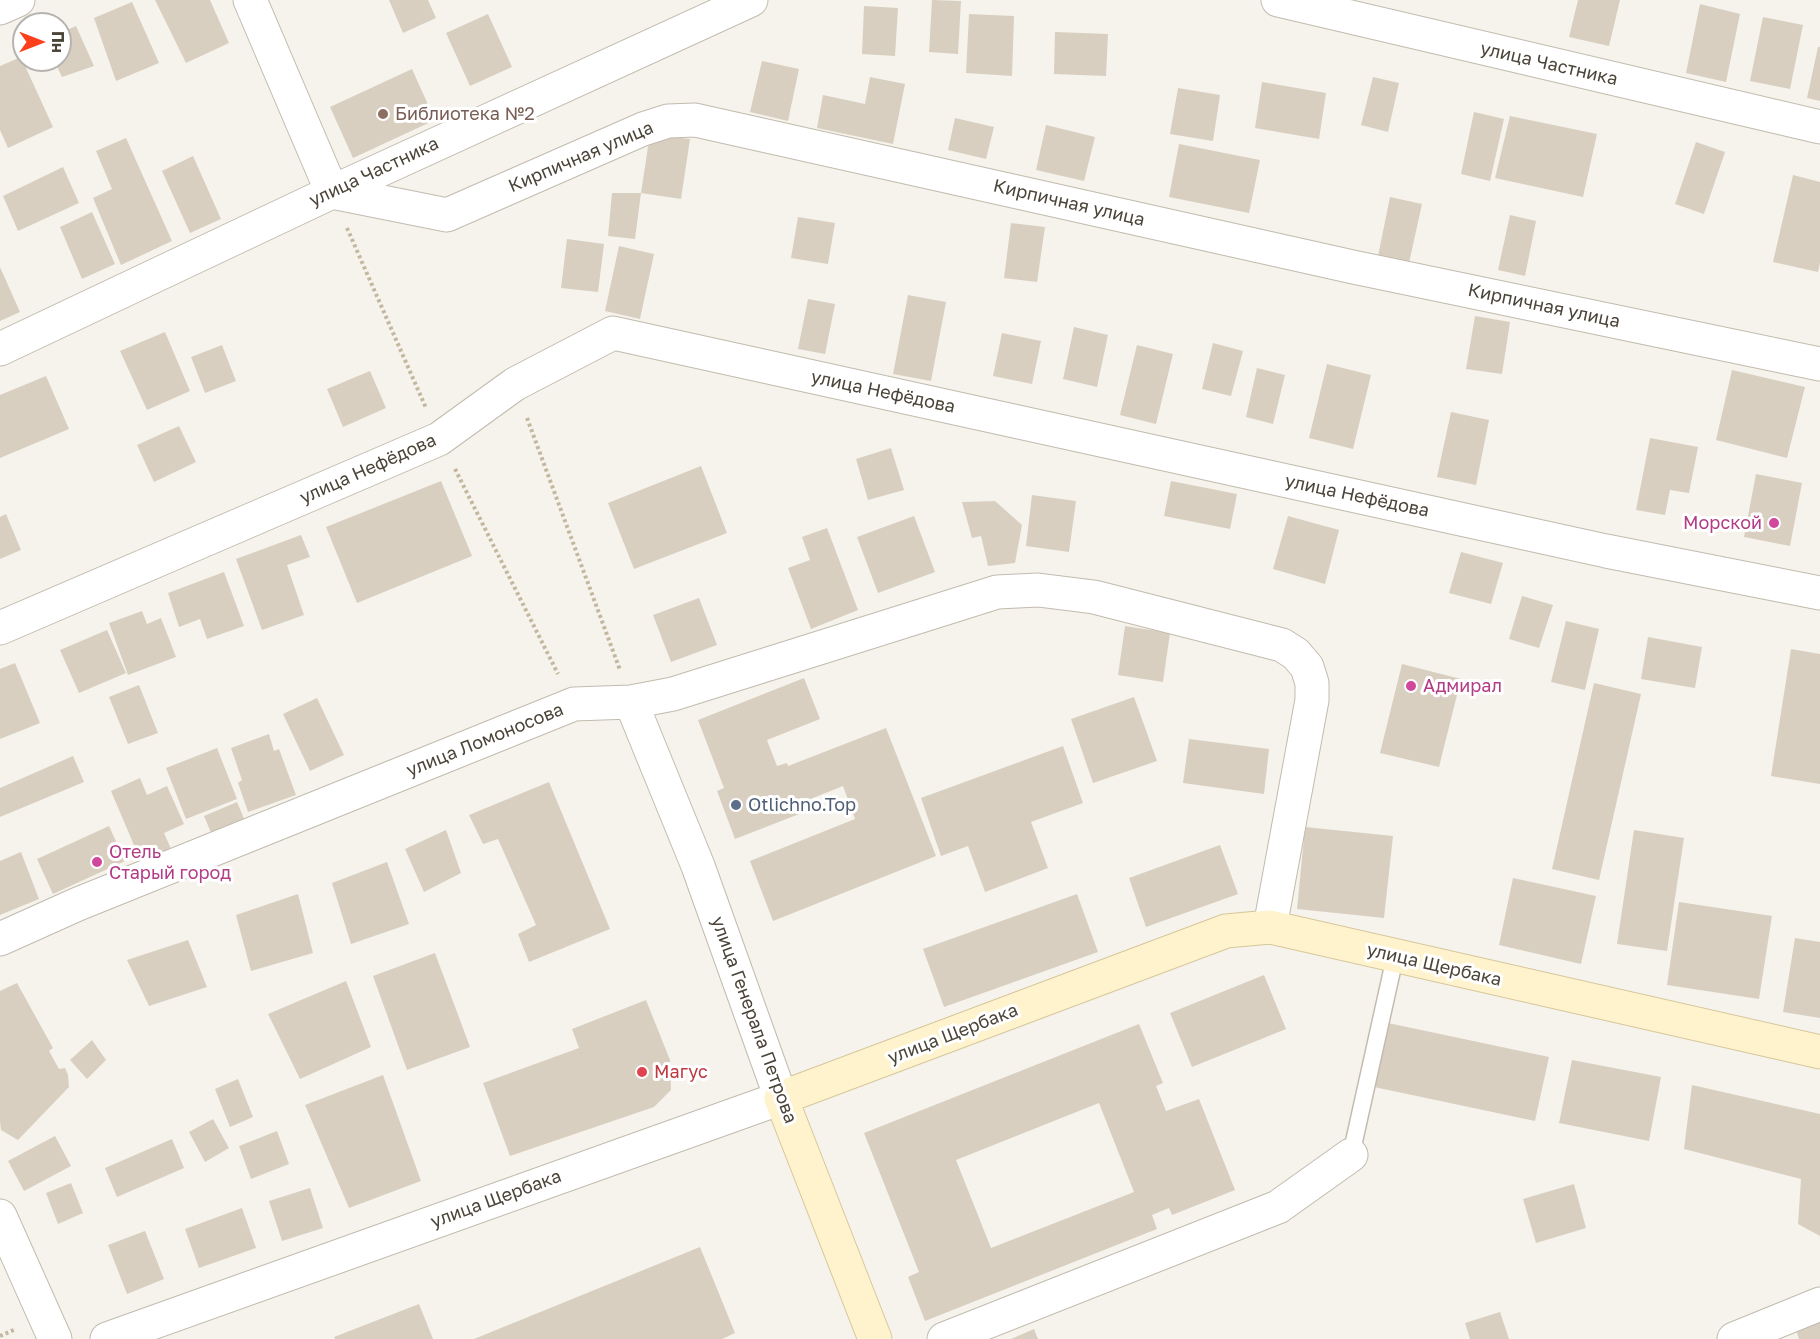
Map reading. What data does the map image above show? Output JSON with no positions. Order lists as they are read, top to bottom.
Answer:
{
  "streets": {
    "main road": ["улица Щербака", "улица Генерала Петрова"],
    "street": [
      "улица Частника",
      "Кирпичная улица",
      "улица Нефёдова",
      "улица Ломоносова"
    ]
  },
  "crossings": [
    ["улица Частника", "Кирпичная улица"],
    ["улица Ломоносова", "улица Щербака"],
    ["улица Ломоносова", "улица Генерала Петрова"],
    ["улица Щербака", "улица Генерала Петрова"]
  ],
  "places": [
    "Библиотека №2",
    "Морской",
    "Адмирал",
    "Otlichno.Top",
    "Отель Старый город",
    "Магус"
  ],
  "north": "right"
}
